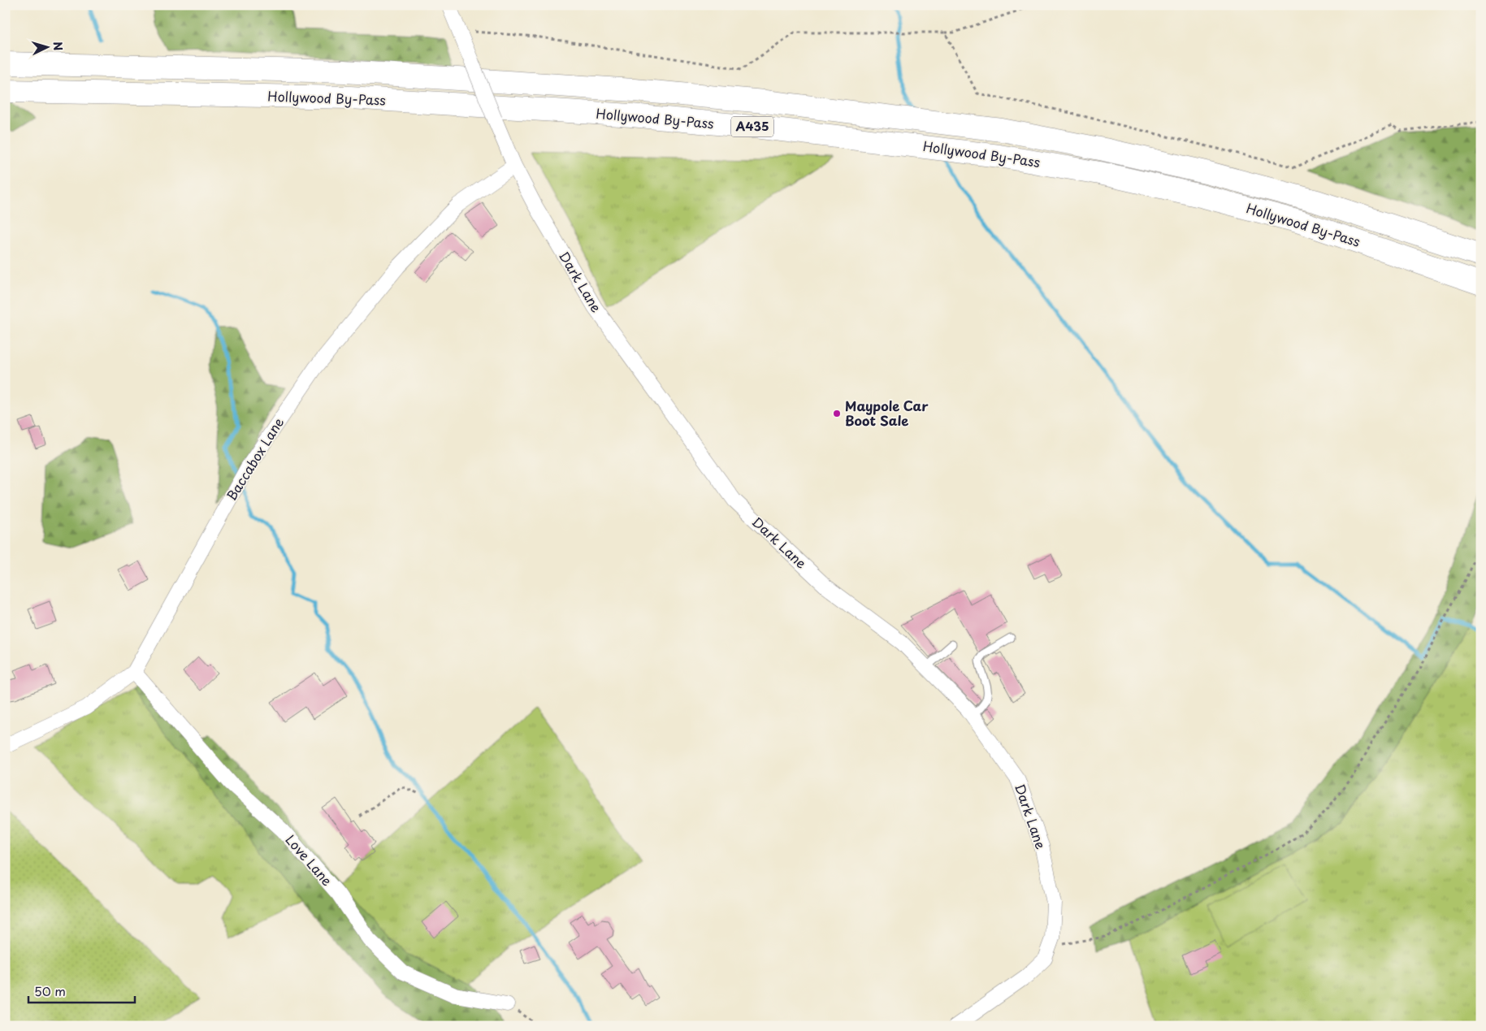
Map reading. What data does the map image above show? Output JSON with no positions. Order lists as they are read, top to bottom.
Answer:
{
  "streets": {
    "highway": ["Hollywood By-Pass", "A435"],
    "street": ["Dark Lane", "Baccabox Lane", "Love Lane"]
  },
  "crossings": [
    ["Dark Lane", "Baccabox Lane"],
    ["Baccabox Lane", "Love Lane"]
  ],
  "places": ["Maypole Car Boot Sale"],
  "scale_bar": "50 m",
  "north": "right"
}
